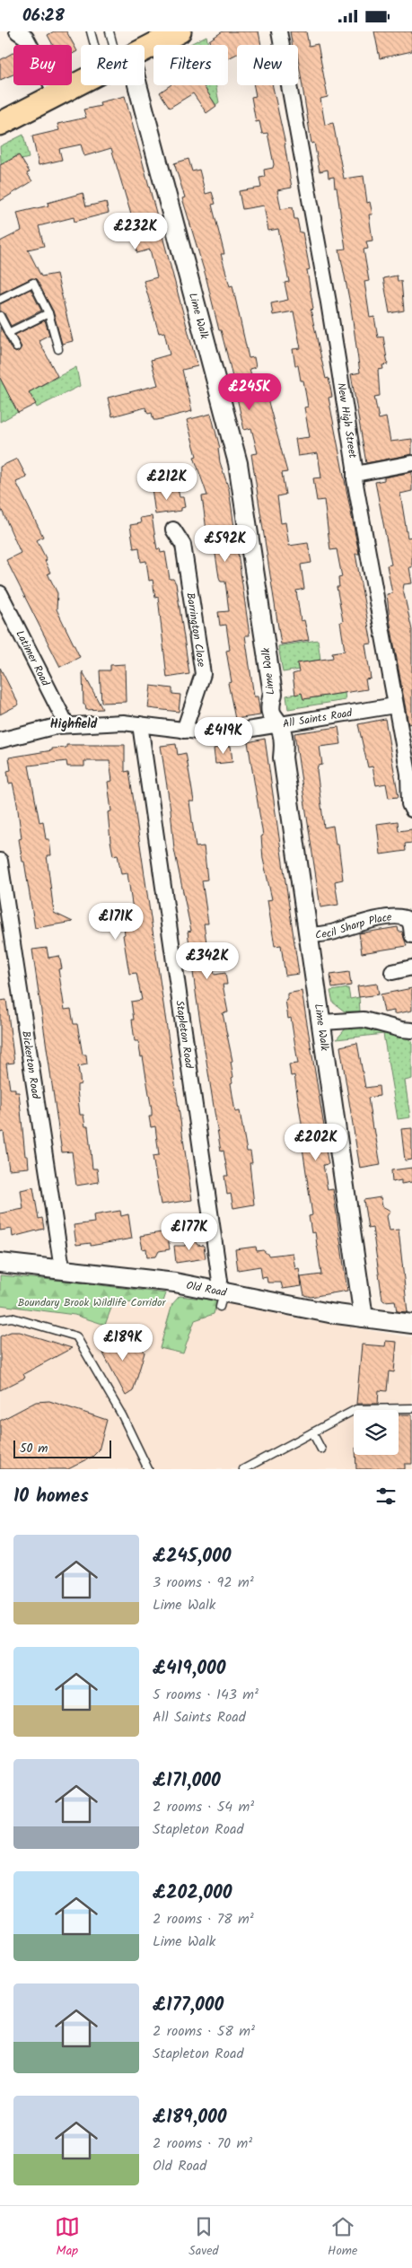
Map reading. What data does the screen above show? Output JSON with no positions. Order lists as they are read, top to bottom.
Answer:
{
  "streets": {
    "street": [
      "Lime Walk",
      "New High Street",
      "Barrington Close",
      "Latimer Road",
      "All Saints Road",
      "Cecil Sharp Place",
      "Stapleton Road",
      "Bickerton Road",
      "Old Road"
    ]
  },
  "crossings": [
    ["Lime Walk", "All Saints Road"],
    ["Lime Walk", "Cecil Sharp Place"],
    ["Lime Walk", "Old Road"],
    ["New High Street", "All Saints Road"],
    ["Barrington Close", "All Saints Road"],
    ["Latimer Road", "All Saints Road"],
    ["All Saints Road", "Stapleton Road"],
    ["Stapleton Road", "Old Road"],
    ["Bickerton Road", "Old Road"]
  ],
  "districts": ["Highfield"],
  "parks": ["Boundary Brook Wildlife Corridor"],
  "scale_bar": "50 m",
  "page": {
    "status": "06:28",
    "chip": [
      "Buy",
      "Rent",
      "Filters",
      "New"
    ],
    "price": [
      "£232K",
      "£245K",
      "£212K",
      "£592K",
      "£419K",
      "£171K",
      "£342K",
      "£202K",
      "£177K",
      "£189K"
    ],
    "scale": "50 m",
    "heading": "10 homes",
    "list": [
      {
        "name": "£245,000",
        "note": "3 rooms · 92 m² · Lime Walk"
      },
      {
        "name": "£419,000",
        "note": "5 rooms · 143 m² · All Saints Road"
      },
      {
        "name": "£171,000",
        "note": "2 rooms · 54 m² · Stapleton Road"
      },
      {
        "name": "£202,000",
        "note": "2 rooms · 78 m² · Lime Walk"
      },
      {
        "name": "£177,000",
        "note": "2 rooms · 58 m² · Stapleton Road"
      },
      {
        "name": "£189,000",
        "note": "2 rooms · 70 m² · Old Road"
      }
    ],
    "tabs": ["Map", "Saved", "Home"]
  }
}
